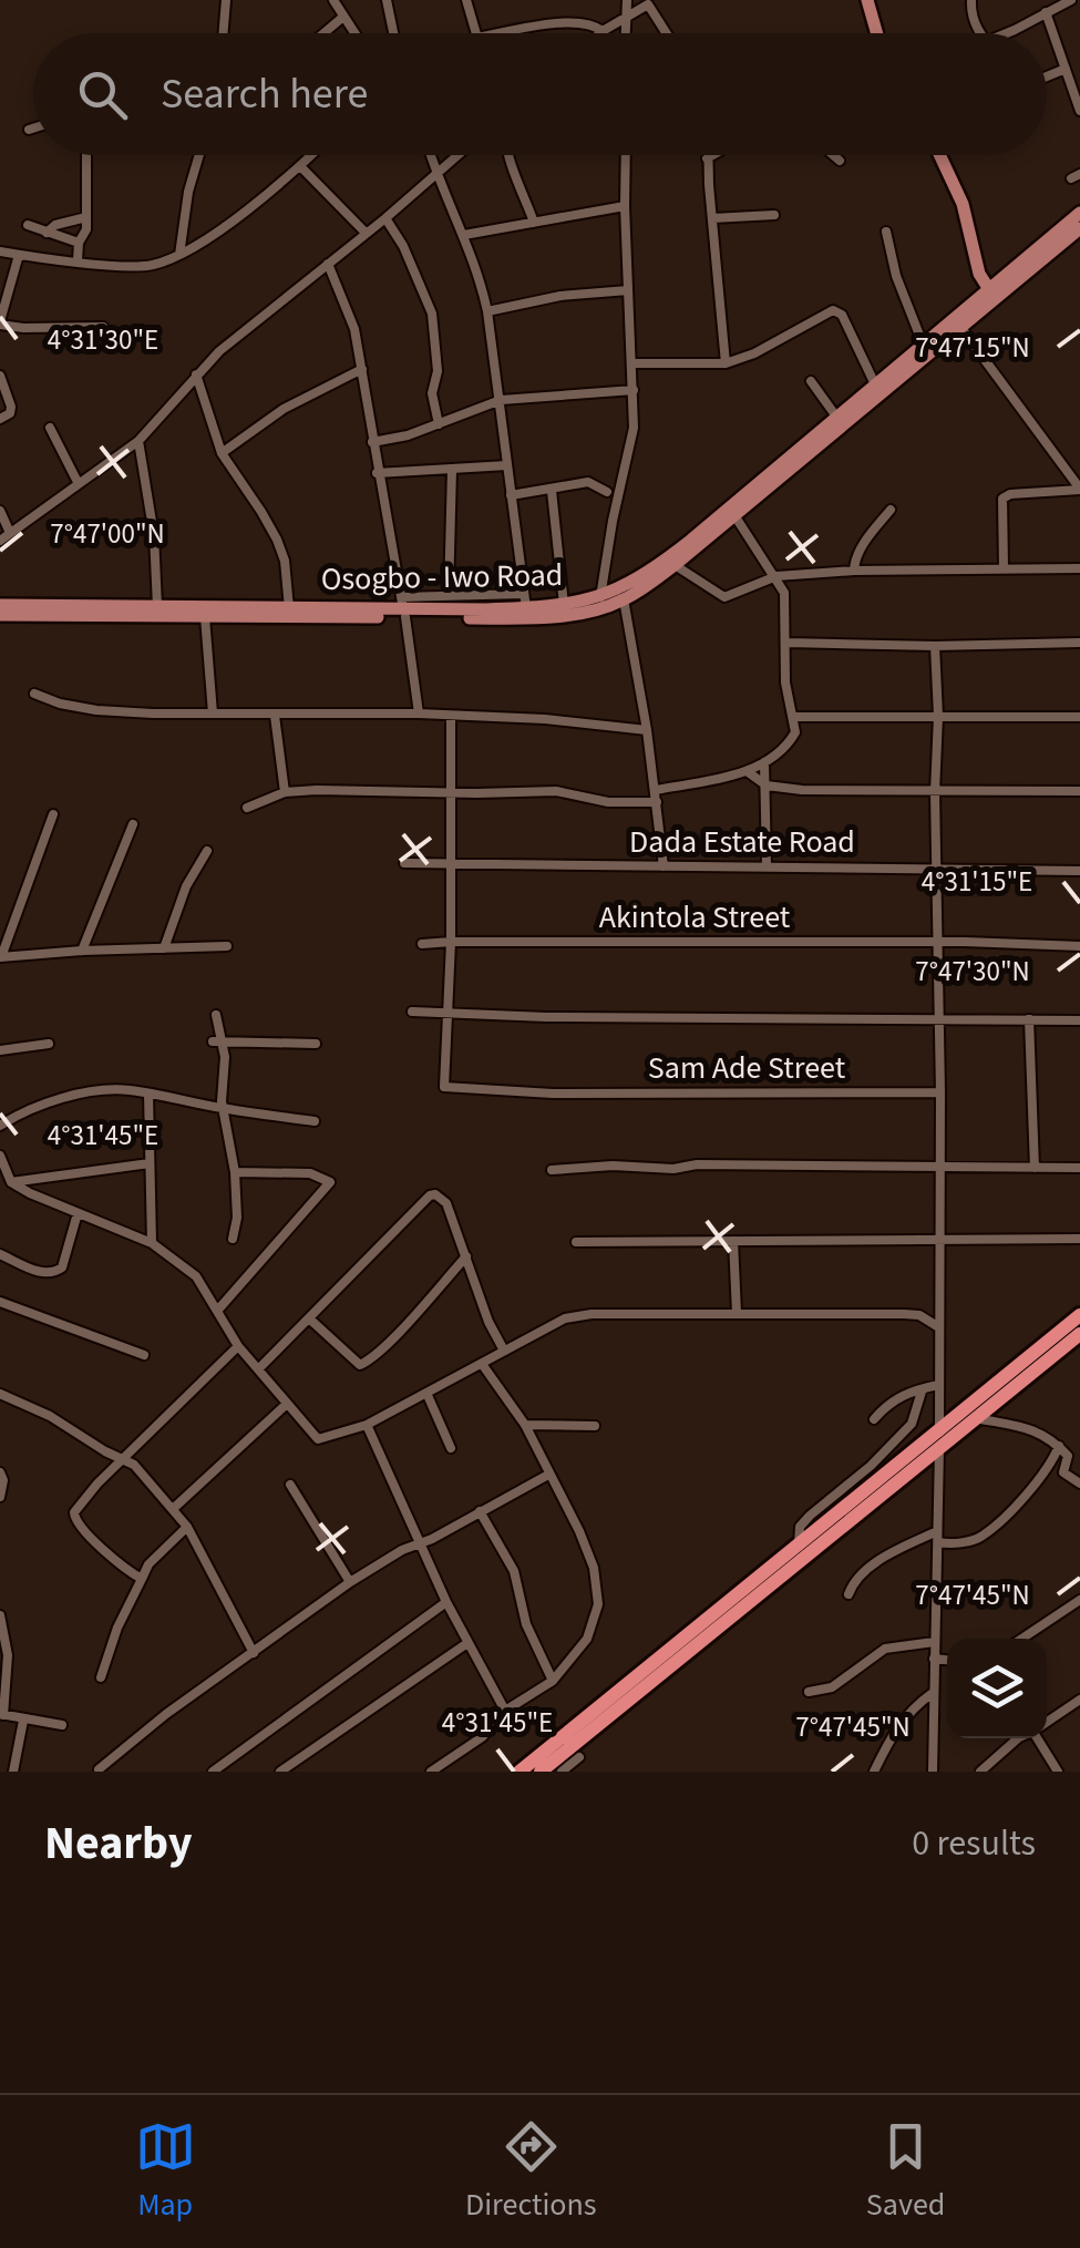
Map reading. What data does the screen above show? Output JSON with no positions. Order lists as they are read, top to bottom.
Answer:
{
  "streets": {
    "main road": ["Osogbo - Iwo Road"],
    "street": ["Dada Estate Road", "Akintola Street", "Sam Ade Street"]
  },
  "page": {
    "search": "Search here",
    "heading": ["Nearby", "0 results"],
    "nav": ["Map", "Directions", "Saved"]
  },
  "coordinates": [
    "4°31'30\"E",
    "7°47'15\"N",
    "7°47'00\"N",
    "4°31'15\"E",
    "7°47'30\"N",
    "4°31'45\"E",
    "7°47'45\"N"
  ]
}
